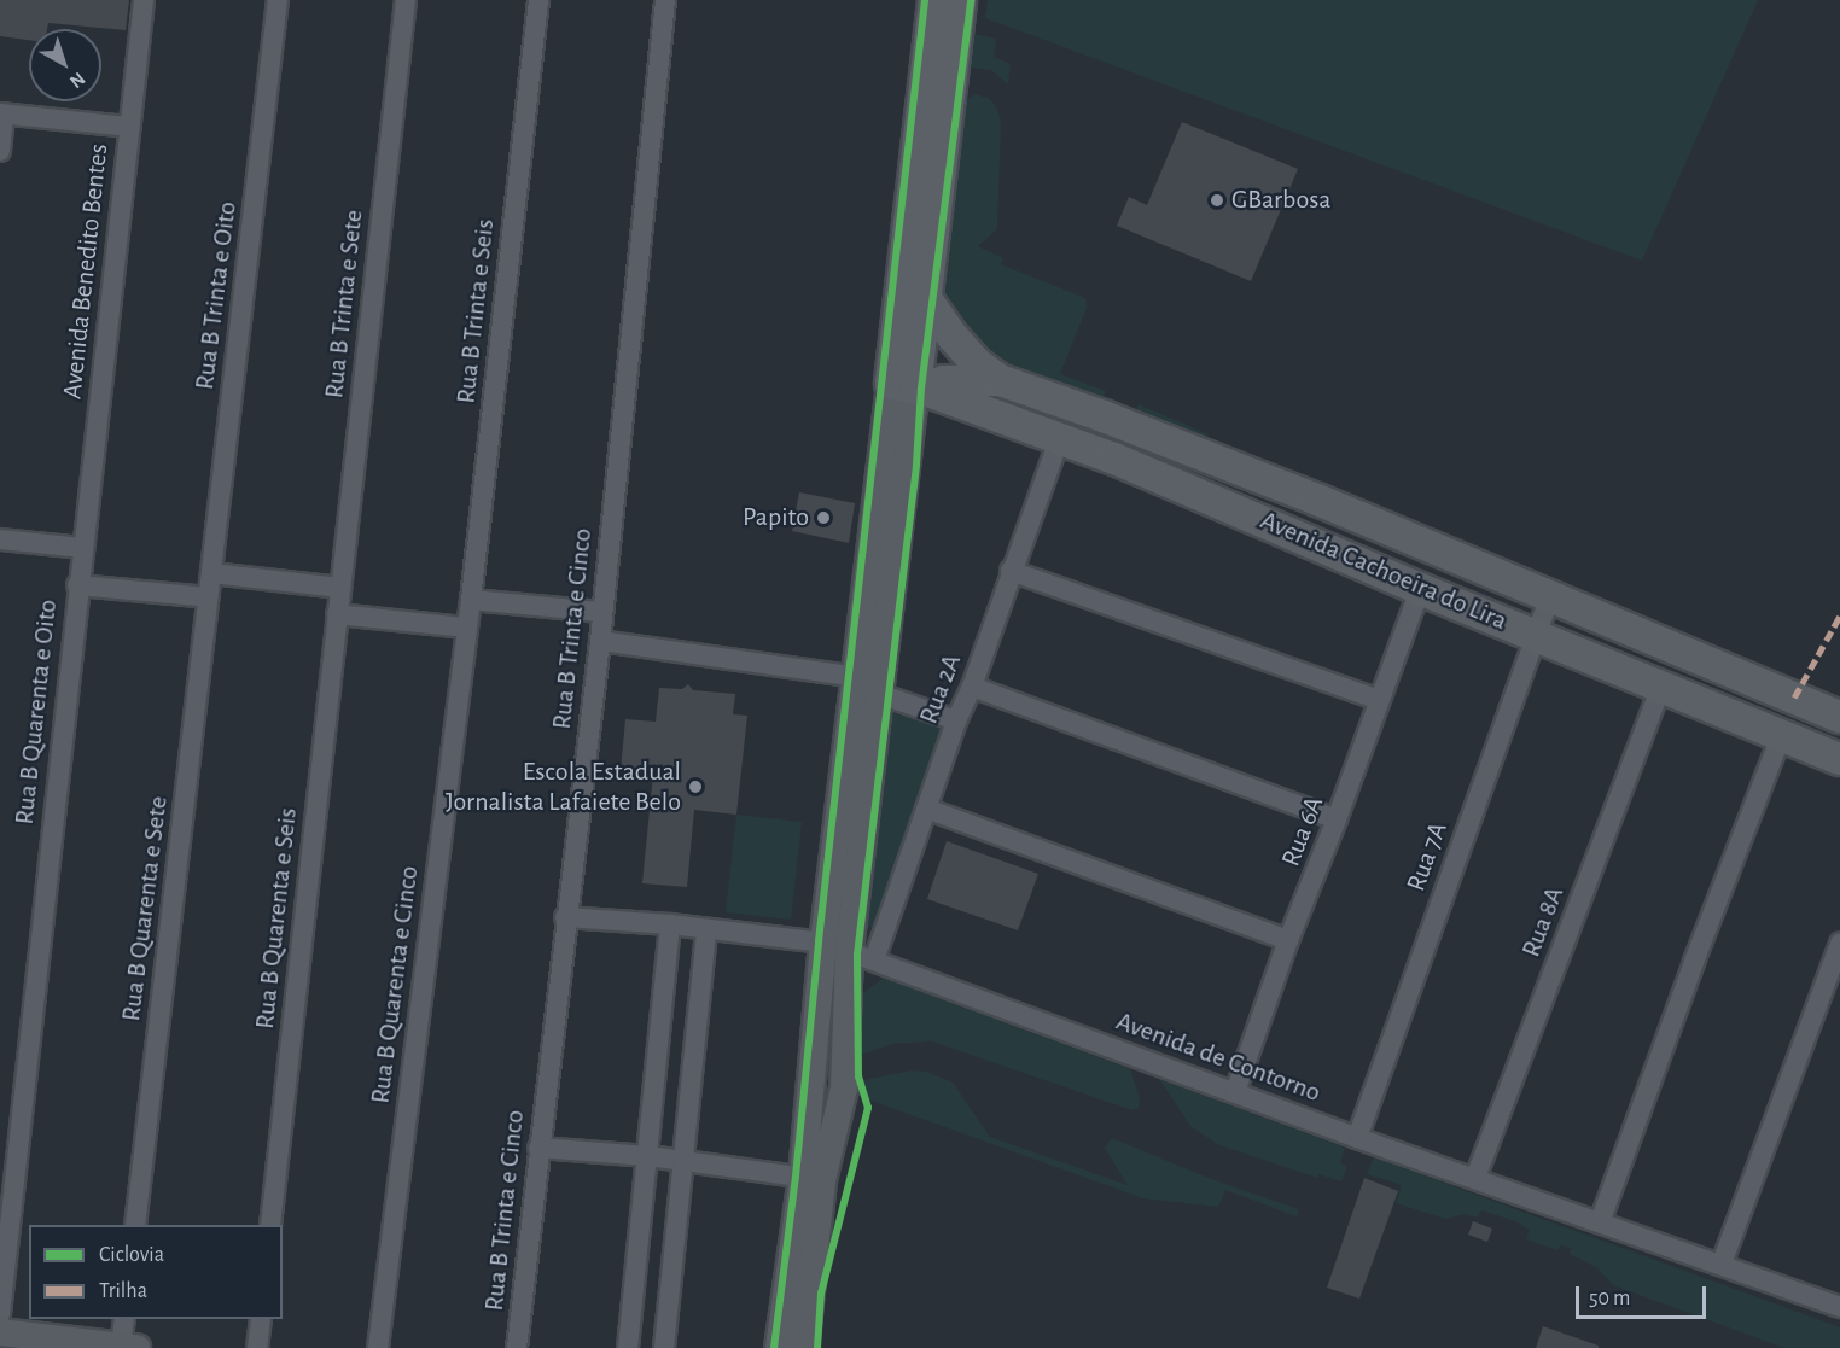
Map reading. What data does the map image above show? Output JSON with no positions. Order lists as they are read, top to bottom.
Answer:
{
  "streets": {
    "main road": ["Avenida Cachoeira do Lira"],
    "street": [
      "Avenida Benedito Bentes",
      "Rua B Trinta e Oito",
      "Rua B Trinta e Sete",
      "Rua B Trinta e Seis",
      "Rua B Trinta e Cinco",
      "Rua 2A",
      "Rua B Quarenta e Oito",
      "Rua 6A",
      "Rua 7A",
      "Rua B Quarenta e Sete",
      "Rua B Quarenta e Seis",
      "Rua 8A",
      "Rua B Quarenta e Cinco",
      "Avenida de Contorno"
    ]
  },
  "crossings": [
    ["Avenida Benedito Bentes", "Rua B Quarenta e Oito"],
    ["Rua B Trinta e Oito", "Rua B Quarenta e Sete"],
    ["Rua B Trinta e Sete", "Rua B Quarenta e Seis"],
    ["Rua B Trinta e Seis", "Rua B Quarenta e Cinco"],
    ["Avenida Cachoeira do Lira", "Rua 2A"],
    ["Avenida Cachoeira do Lira", "Rua 6A"],
    ["Avenida Cachoeira do Lira", "Rua 7A"],
    ["Avenida Cachoeira do Lira", "Rua 8A"],
    ["Rua B Trinta e Cinco", "Avenida de Contorno"],
    ["Rua 2A", "Avenida de Contorno"],
    ["Rua 6A", "Avenida de Contorno"],
    ["Rua 7A", "Avenida de Contorno"],
    ["Rua 8A", "Avenida de Contorno"]
  ],
  "places": ["GBarbosa", "Papito", "Escola Estadual Jornalista Lafaiete Belo"],
  "legend": ["Ciclovia", "Trilha"],
  "scale_bar": "50 m",
  "north": "bottom right"
}
